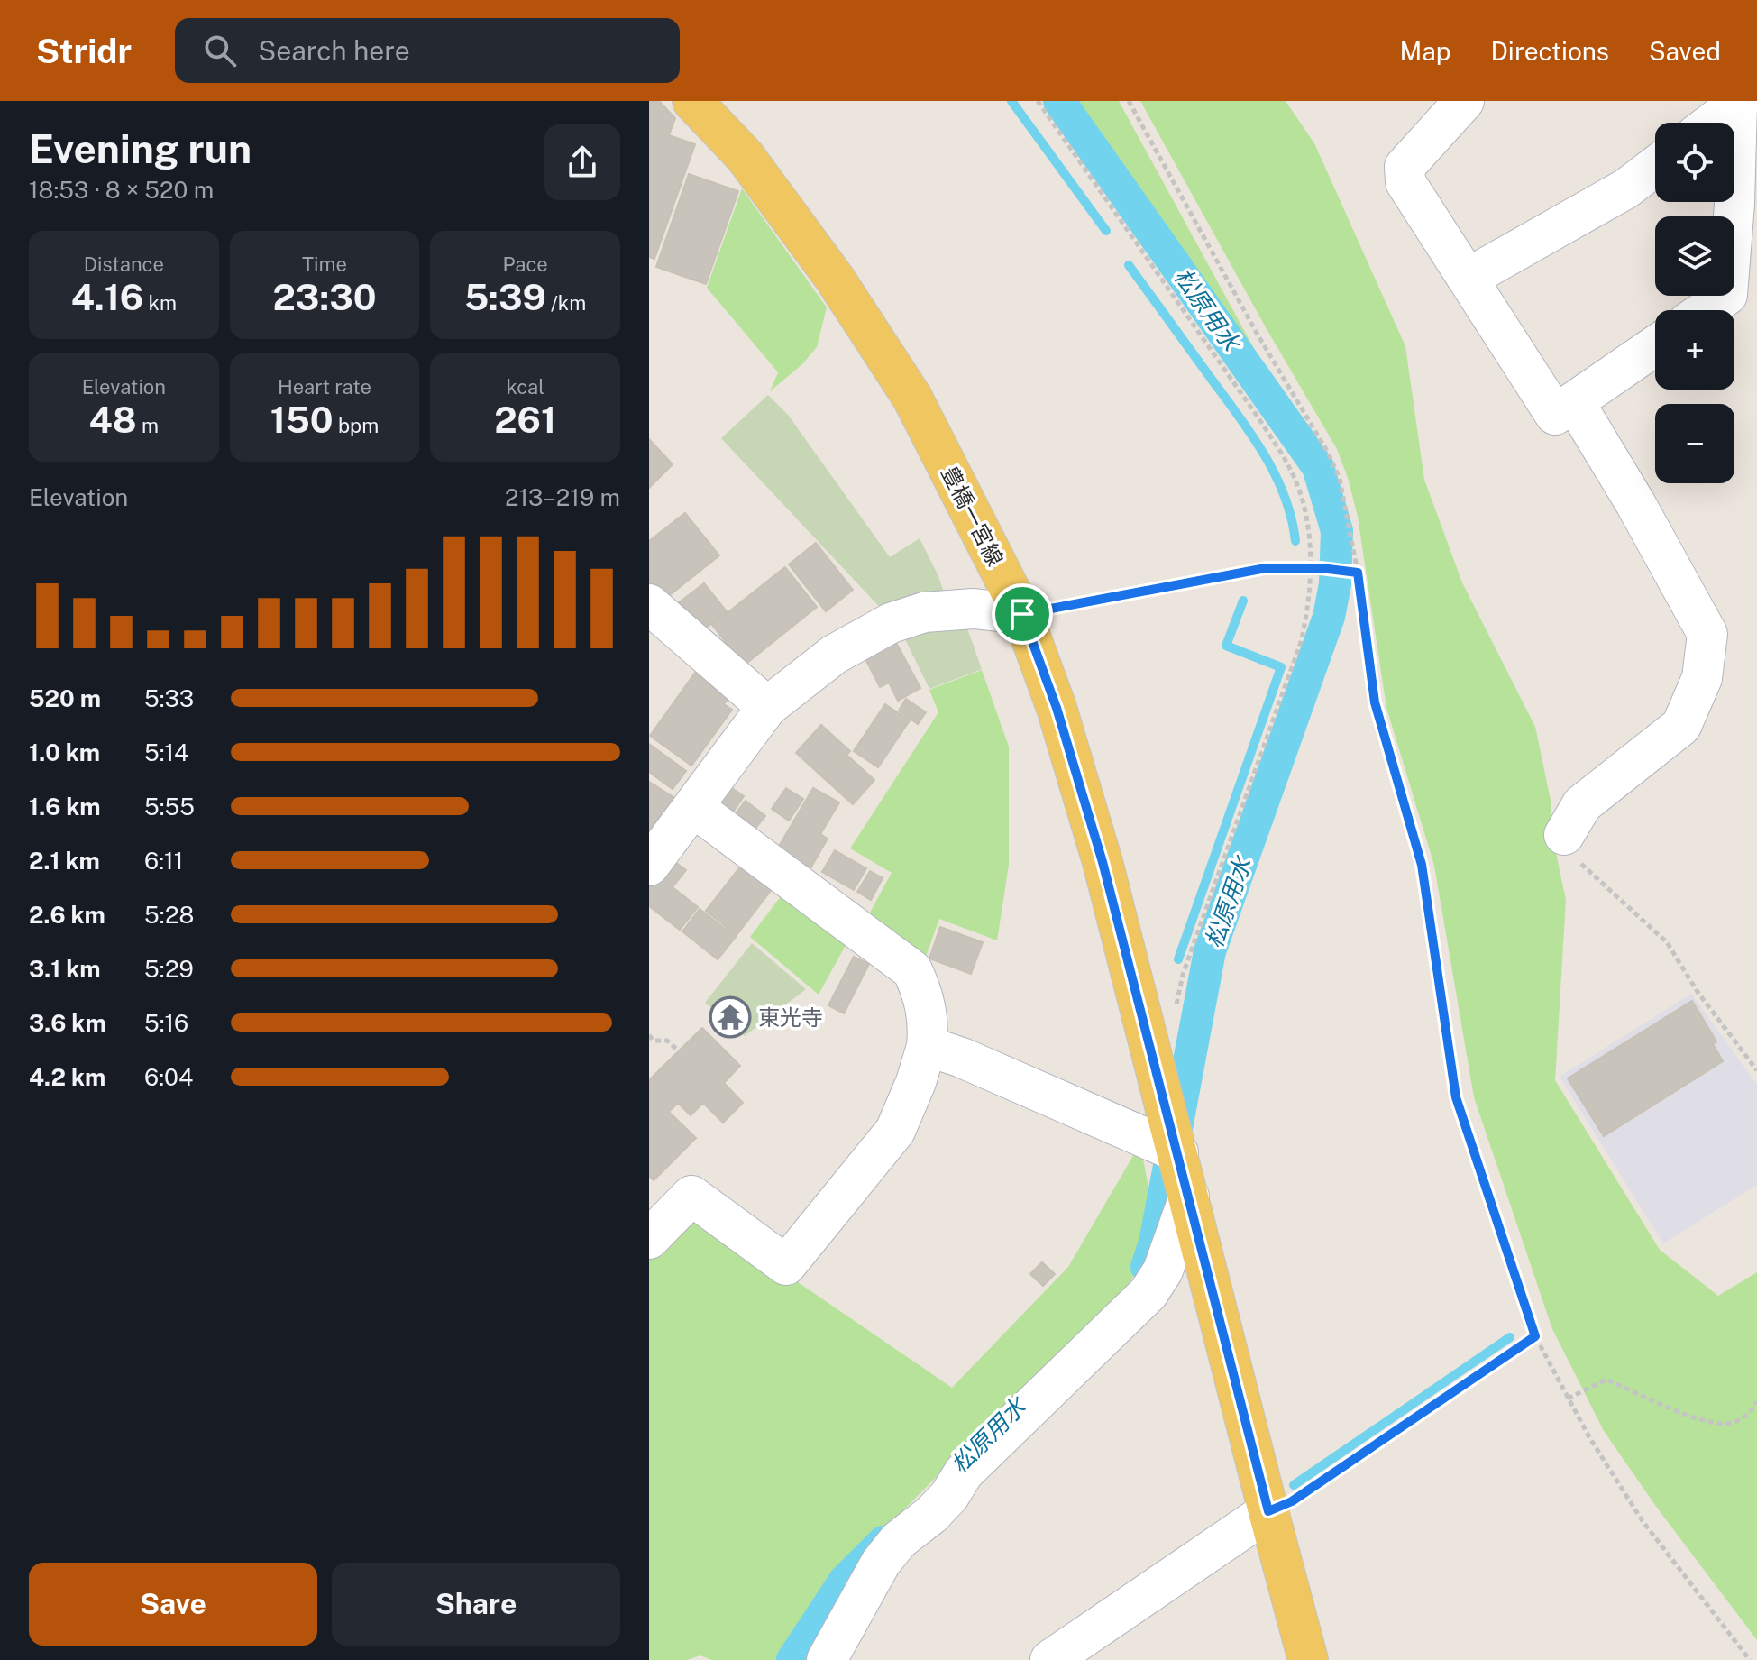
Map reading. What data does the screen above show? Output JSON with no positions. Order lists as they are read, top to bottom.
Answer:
{
  "streets": {
    "main road": ["豊橋一宮線"]
  },
  "water": ["松原用水"],
  "places": {
    "temple": ["東光寺"]
  },
  "page": {
    "header": "Stridr",
    "search": "Search here",
    "nav": ["Map", "Directions", "Saved"],
    "heading": ["Evening run", "18:53 · 8 × 520 m"],
    "map_buttons": ["+", "−"],
    "stats": [
      ["Distance", "4.16 km"],
      ["Time", "23:30"],
      ["Pace", "5:39 /km"],
      ["Elevation", "48 m"],
      ["Heart rate", "150 bpm"],
      ["kcal", "261"]
    ],
    "chart": ["Elevation", "213–219 m"],
    "list": [
      {
        "name": "520 m",
        "note": "5:33"
      },
      {
        "name": "1.0 km",
        "note": "5:14"
      },
      {
        "name": "1.6 km",
        "note": "5:55"
      },
      {
        "name": "2.1 km",
        "note": "6:11"
      },
      {
        "name": "2.6 km",
        "note": "5:28"
      },
      {
        "name": "3.1 km",
        "note": "5:29"
      },
      {
        "name": "3.6 km",
        "note": "5:16"
      },
      {
        "name": "4.2 km",
        "note": "6:04"
      }
    ],
    "buttons": ["Save", "Share"]
  }
}
